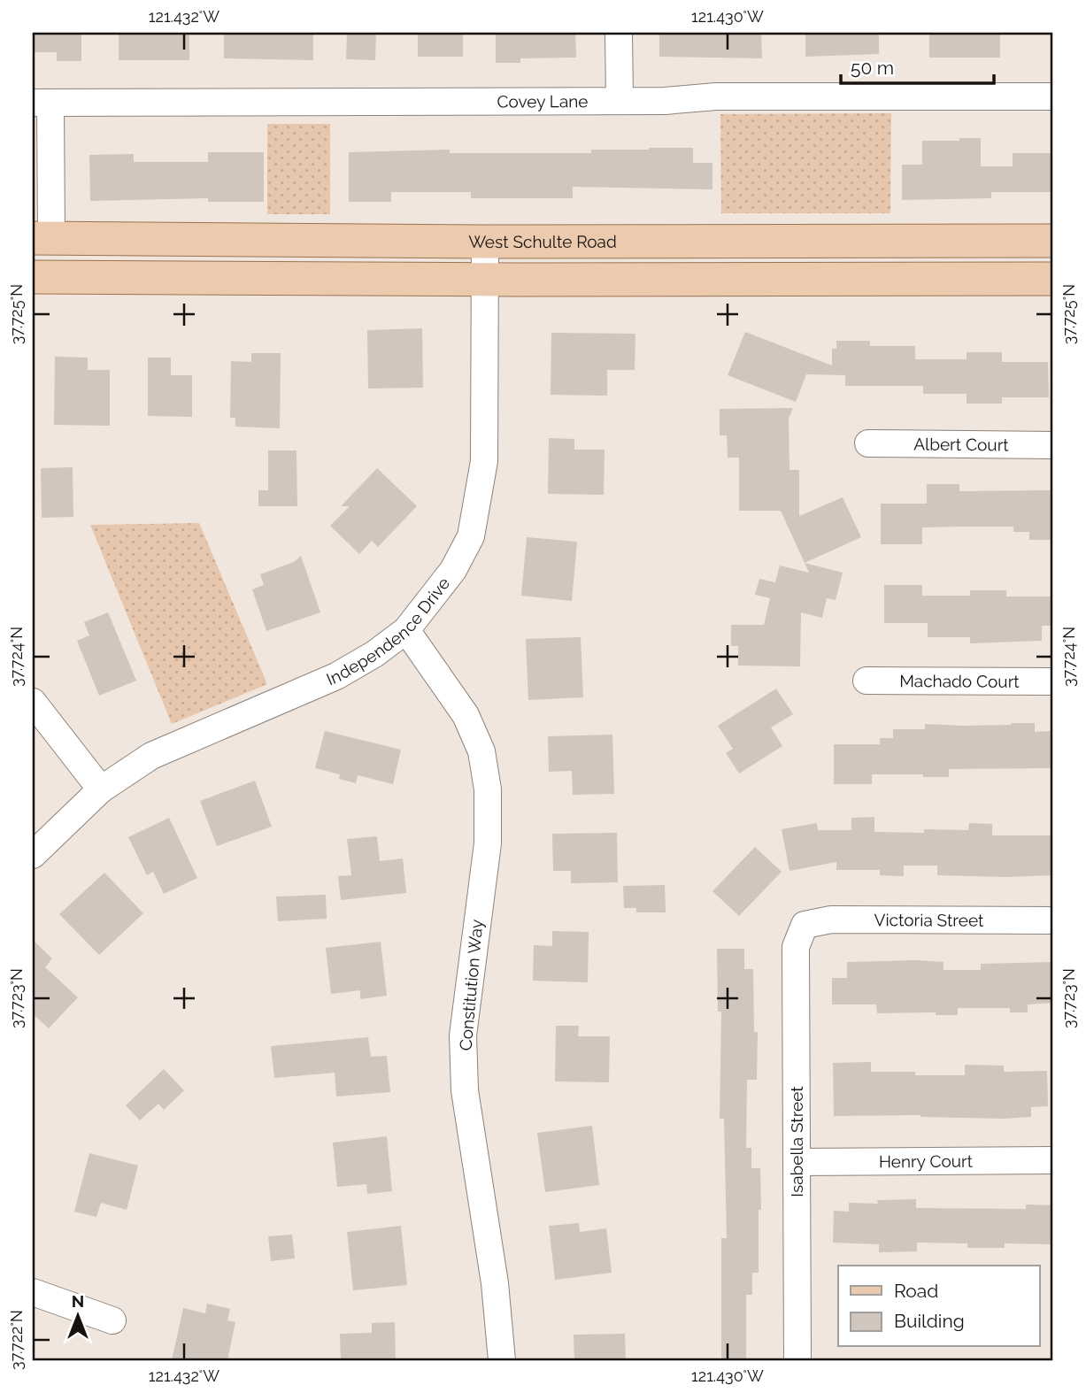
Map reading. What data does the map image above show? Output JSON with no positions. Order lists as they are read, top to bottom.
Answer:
{
  "streets": {
    "main road": ["West Schulte Road"],
    "street": [
      "Covey Lane",
      "Albert Court",
      "Independence Drive",
      "Machado Court",
      "Victoria Street",
      "Constitution Way",
      "Isabella Street",
      "Henry Court"
    ]
  },
  "crossings": [
    ["West Schulte Road", "Independence Drive"],
    ["Independence Drive", "Constitution Way"],
    ["Victoria Street", "Isabella Street"],
    ["Isabella Street", "Henry Court"]
  ],
  "legend": ["Road", "Building"],
  "scale_bar": "50 m",
  "north": "top",
  "coordinates": [
    "121.432°W",
    "121.430°W",
    "37.725°N",
    "37.724°N",
    "37.723°N",
    "37.722°N"
  ]
}
